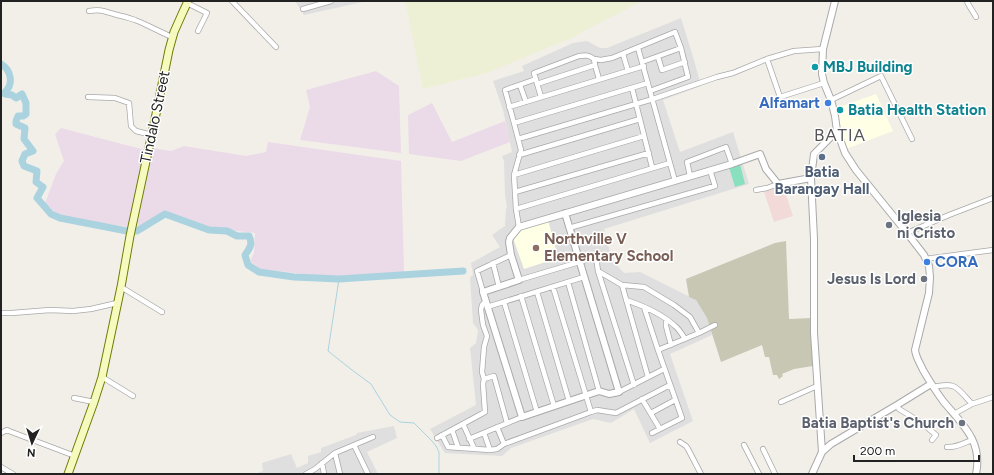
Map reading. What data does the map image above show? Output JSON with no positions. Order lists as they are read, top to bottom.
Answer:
{
  "streets": {
    "main road": ["Tindalo Street"]
  },
  "districts": ["BATIA"],
  "places": [
    "MBJ Building",
    "Alfamart",
    "Batia Health Station",
    "Batia Barangay Hall",
    "Iglesia ni Cristo",
    "Northville V Elementary School",
    "CORA",
    "Jesus Is Lord",
    "Batia Baptist's Church"
  ],
  "scale_bar": "200 m",
  "north": "bottom"
}
